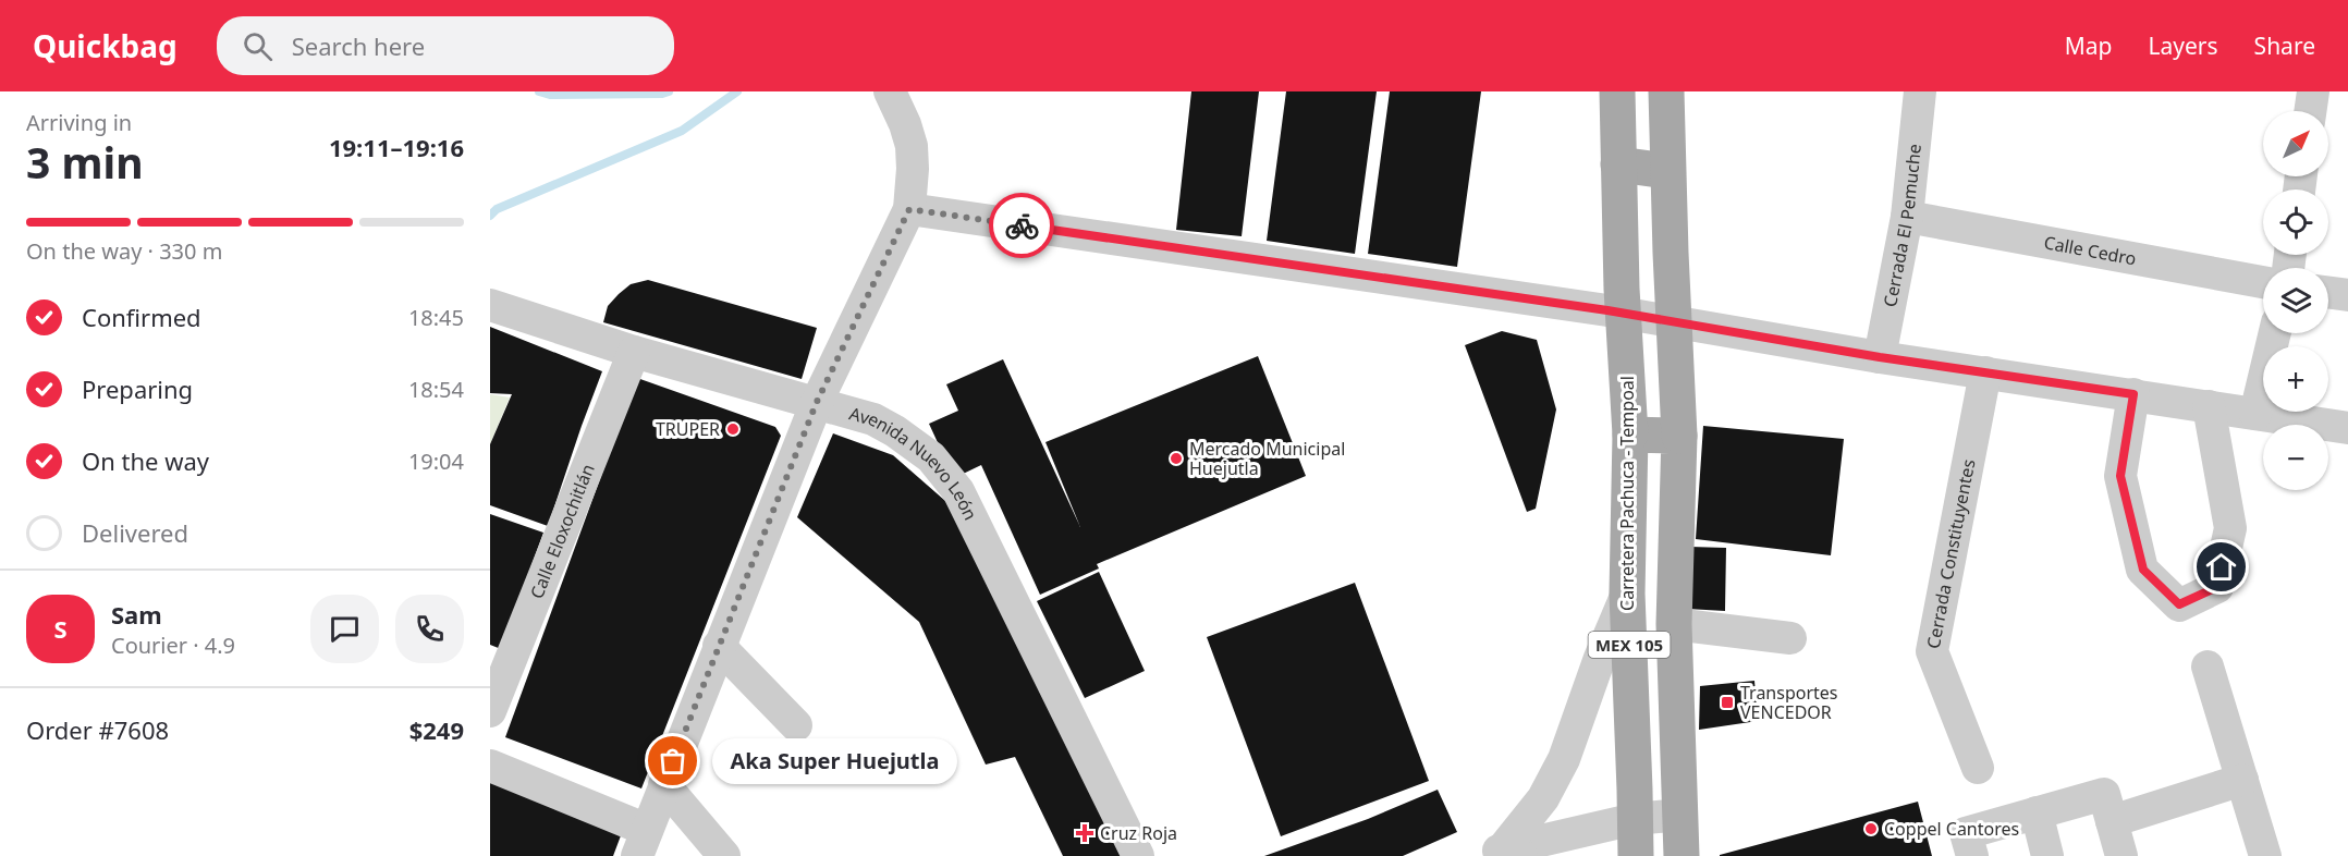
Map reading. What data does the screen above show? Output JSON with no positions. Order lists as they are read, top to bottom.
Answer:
{
  "streets": {
    "main road": ["Carretera Pachuca - Tempoal", "MEX 105"],
    "street": [
      "Cerrada El Pemuche",
      "Calle Cedro",
      "Avenida Nuevo León",
      "Calle Eloxochitlán",
      "Cerrada Constituyentes"
    ]
  },
  "crossings": [
    ["Cerrada El Pemuche", "Calle Cedro"],
    ["Avenida Nuevo León", "Calle Eloxochitlán"]
  ],
  "places": {
    "other": [
      "TRUPER",
      "Mercado Municipal Huejutla",
      "Aka Super Huejutla",
      "Coppel Cantores"
    ],
    "transit": ["Transportes VENCEDOR"],
    "health": ["Cruz Roja"]
  },
  "north": "top right",
  "page": {
    "header": "Quickbag",
    "search": "Search here",
    "nav": ["Map", "Layers", "Share"],
    "heading": ["3 min", "Arriving in", "19:11–19:16"],
    "panel": [
      "Sam",
      "Courier · 4.9",
      "Order #7608",
      "$249"
    ],
    "map_buttons": ["+", "−"],
    "bar": "On the way · 330 m",
    "list": [
      ["Confirmed", "18:45"],
      ["Preparing", "18:54"],
      ["On the way", "19:04"],
      "Delivered"
    ],
    "round": "S",
    "bubble": "Aka Super Huejutla"
  }
}
